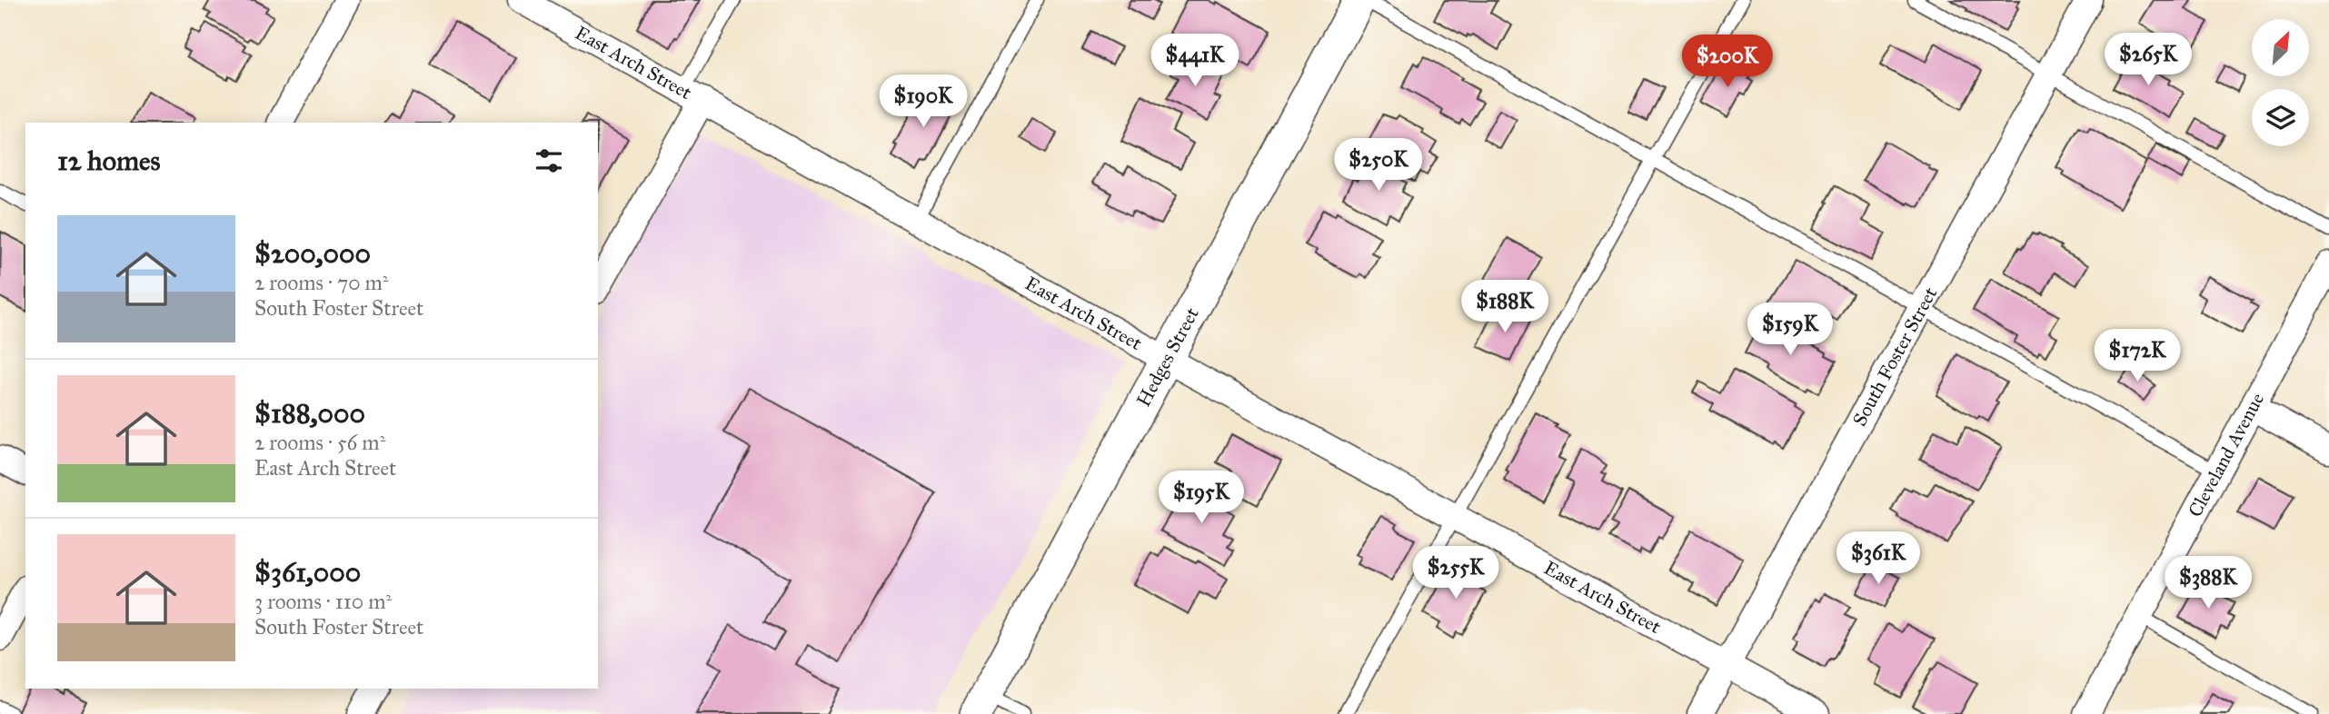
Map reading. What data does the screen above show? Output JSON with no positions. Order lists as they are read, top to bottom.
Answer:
{
  "streets": {
    "street": [
      "East Arch Street",
      "Hedges Street",
      "South Foster Street",
      "Cleveland Avenue"
    ]
  },
  "crossings": [
    ["East Arch Street", "Hedges Street"],
    ["East Arch Street", "South Foster Street"]
  ],
  "north": "top right",
  "page": {
    "price": [
      "$265K",
      "$441K",
      "$200K",
      "$190K",
      "$250K",
      "$188K",
      "$159K",
      "$172K",
      "$195K",
      "$361K",
      "$255K",
      "$388K"
    ],
    "heading": "12 homes",
    "list": [
      {
        "name": "$200,000",
        "note": "2 rooms · 70 m² · South Foster Street"
      },
      {
        "name": "$188,000",
        "note": "2 rooms · 56 m² · East Arch Street"
      },
      {
        "name": "$361,000",
        "note": "3 rooms · 110 m² · South Foster Street"
      }
    ]
  }
}
